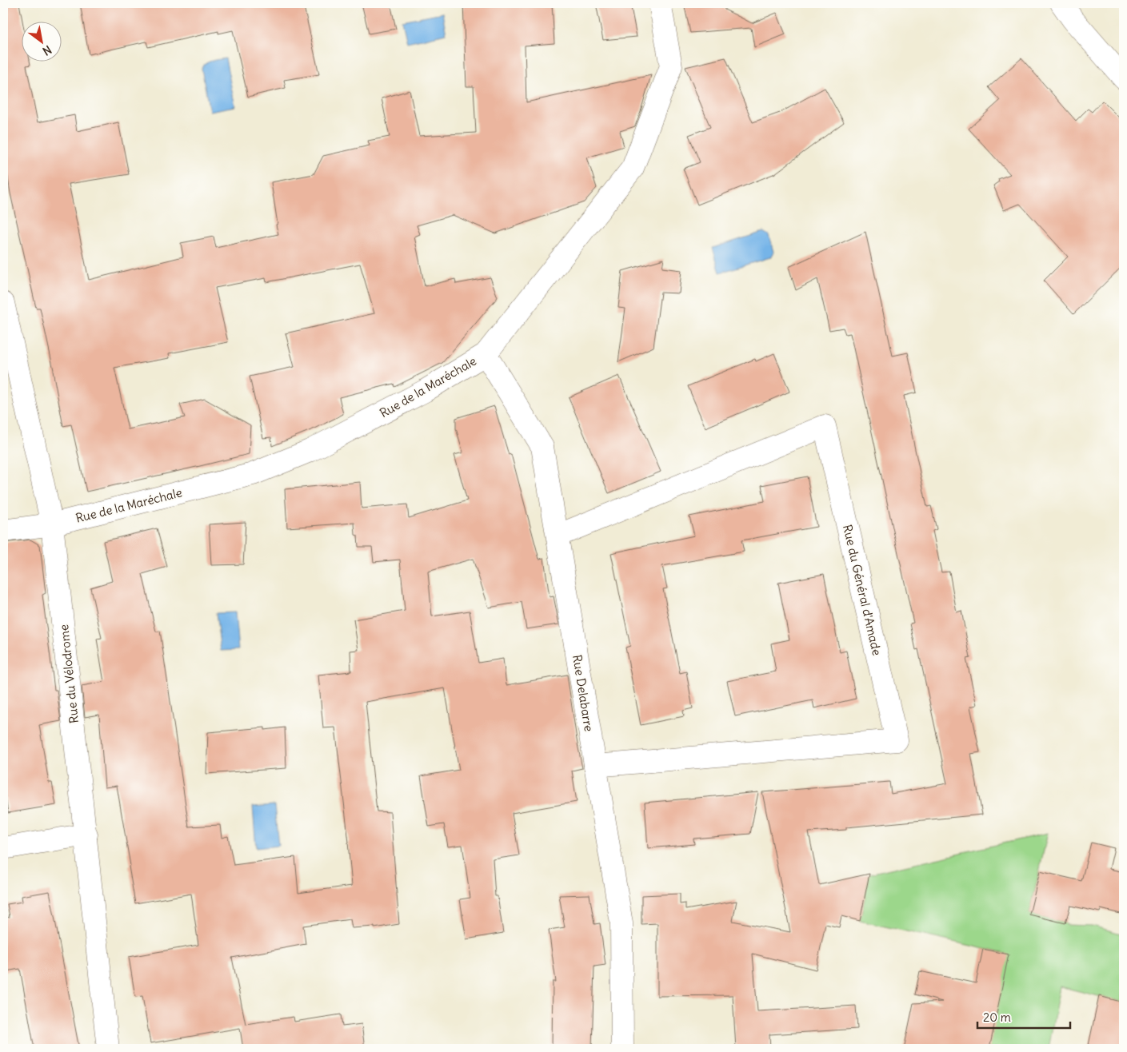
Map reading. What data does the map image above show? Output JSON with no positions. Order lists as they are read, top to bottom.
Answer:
{
  "streets": {
    "street": [
      "Rue de la Maréchale",
      "Rue du Général d'Amade",
      "Rue du Vélodrome",
      "Rue Delabarre"
    ]
  },
  "crossings": [
    ["Rue de la Maréchale", "Rue du Vélodrome"],
    ["Rue de la Maréchale", "Rue Delabarre"],
    ["Rue du Général d'Amade", "Rue Delabarre"]
  ],
  "scale_bar": "20 m",
  "north": "bottom right"
}
